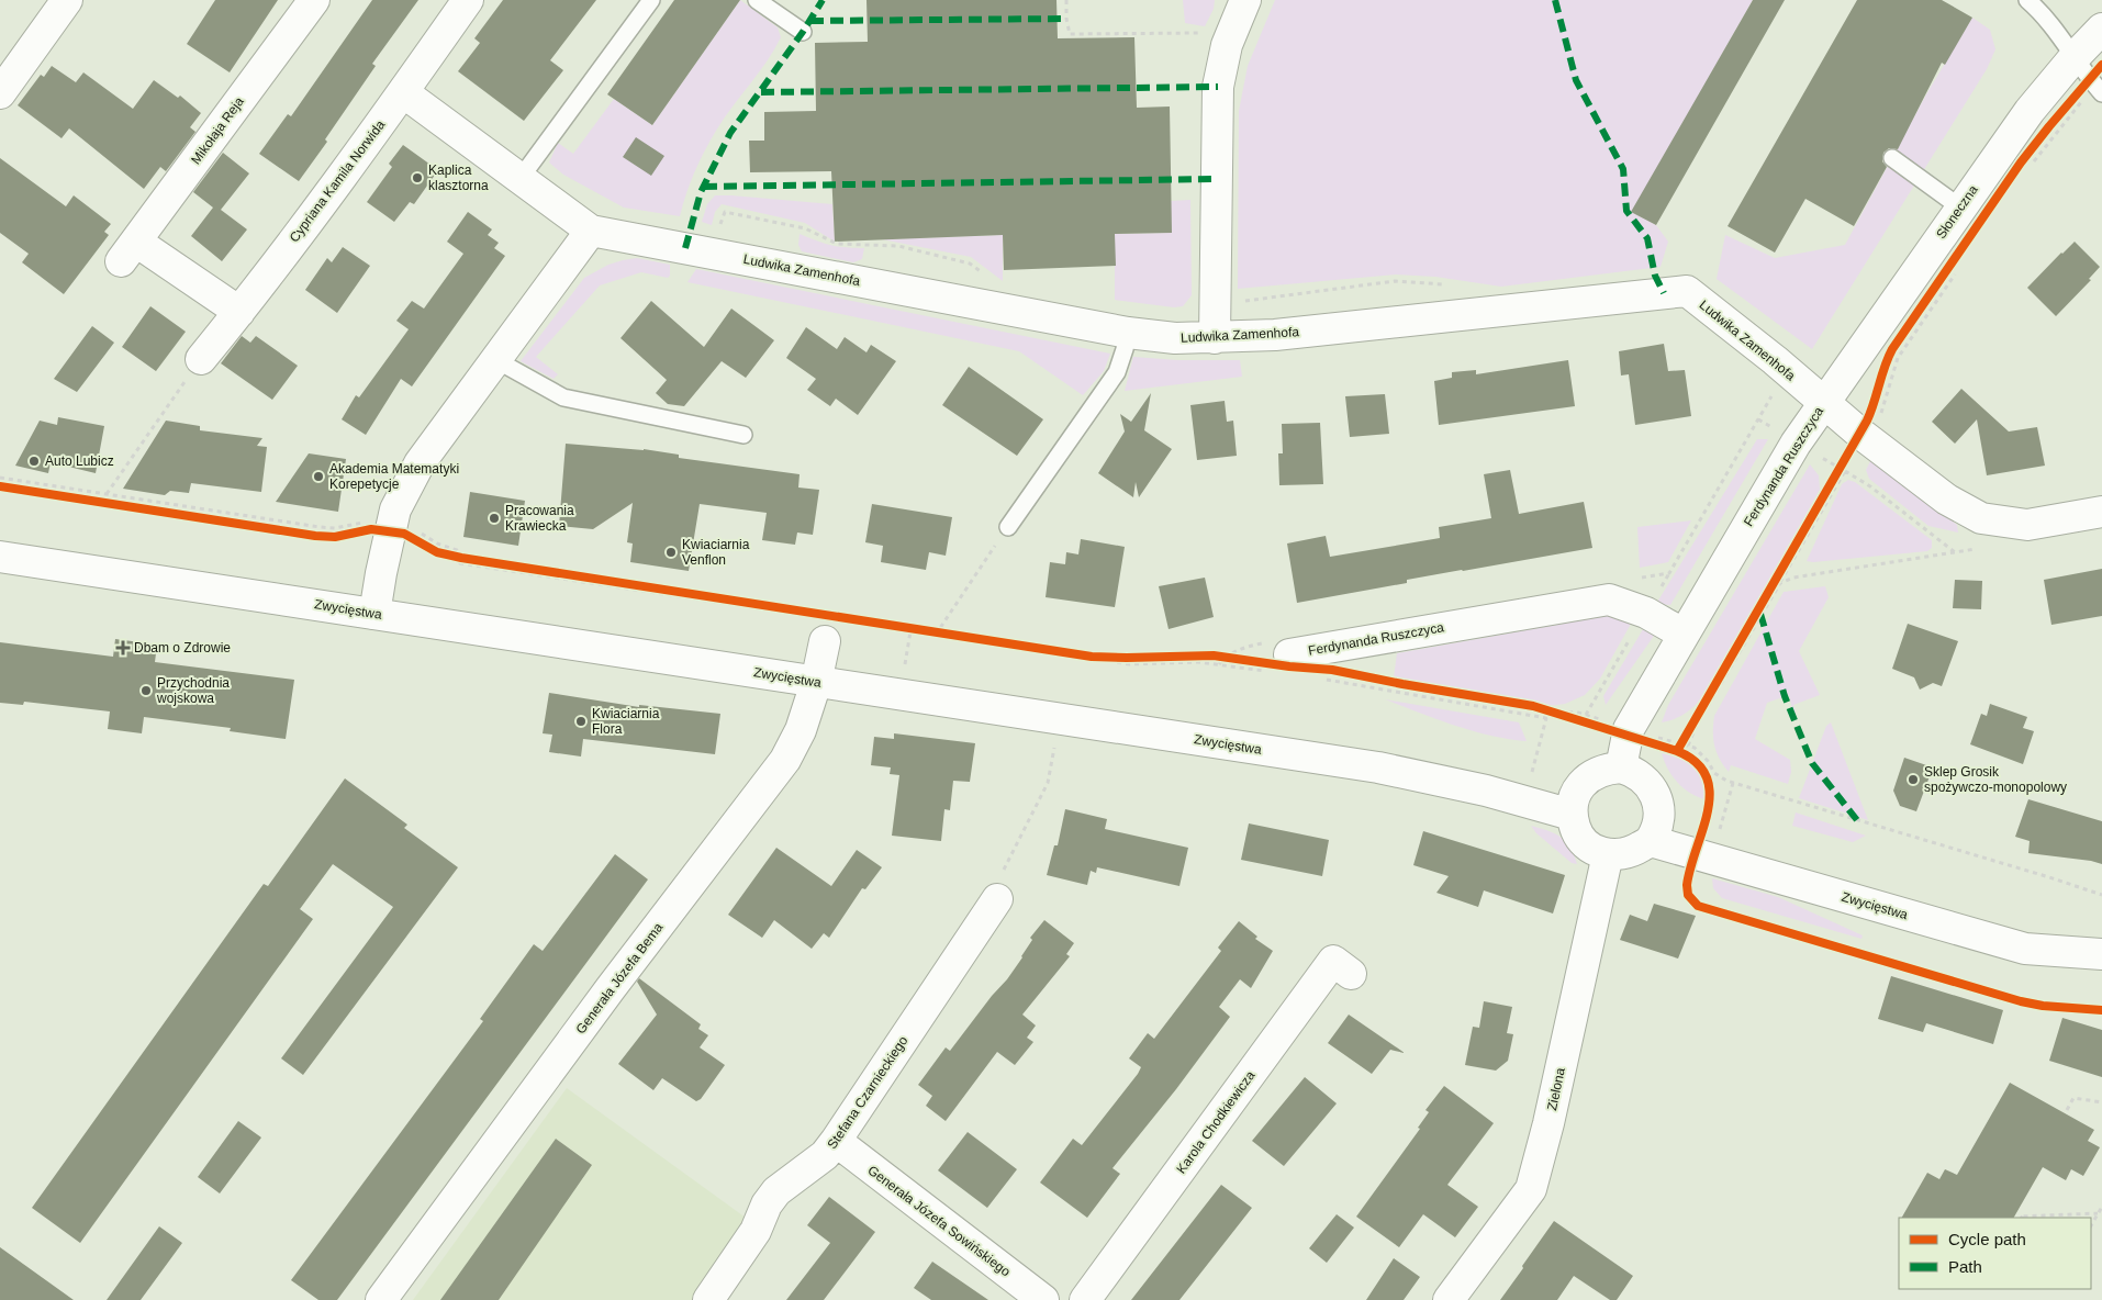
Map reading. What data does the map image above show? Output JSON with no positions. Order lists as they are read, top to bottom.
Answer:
{
  "streets": {
    "street": [
      "Mikołaja Reja",
      "Cypriana Kamila Norwida",
      "Słoneczna",
      "Ludwika Zamenhofa",
      "Ferdynanda Ruszczyca",
      "Zwycięstwa",
      "Generała Józefa Bema",
      "Zielona",
      "Stefana Czarnieckiego",
      "Karola Chodkiewicza",
      "Generała Józefa Sowińskiego"
    ]
  },
  "crossings": [
    ["Mikołaja Reja", "Cypriana Kamila Norwida"],
    ["Cypriana Kamila Norwida", "Ludwika Zamenhofa"],
    ["Słoneczna", "Ludwika Zamenhofa"],
    ["Słoneczna", "Ferdynanda Ruszczyca"],
    ["Ludwika Zamenhofa", "Ferdynanda Ruszczyca"],
    ["Ferdynanda Ruszczyca", "Zwycięstwa"],
    ["Ferdynanda Ruszczyca", "Zielona"],
    ["Zwycięstwa", "Generała Józefa Bema"],
    ["Zwycięstwa", "Zielona"],
    ["Stefana Czarnieckiego", "Generała Józefa Sowińskiego"]
  ],
  "places": {
    "other": [
      "Kaplica klasztorna",
      "Auto Lubicz",
      "Akademia Matematyki Korepetycje",
      "Pracowania Krawiecka",
      "Kwiaciarnia Venflon",
      "Przychodnia wojskowa",
      "Kwiaciarnia Flora",
      "Sklep Grosik spożywczo-monopolowy"
    ],
    "health": ["Dbam o Zdrowie"]
  },
  "legend": ["Cycle path", "Path"]
}
